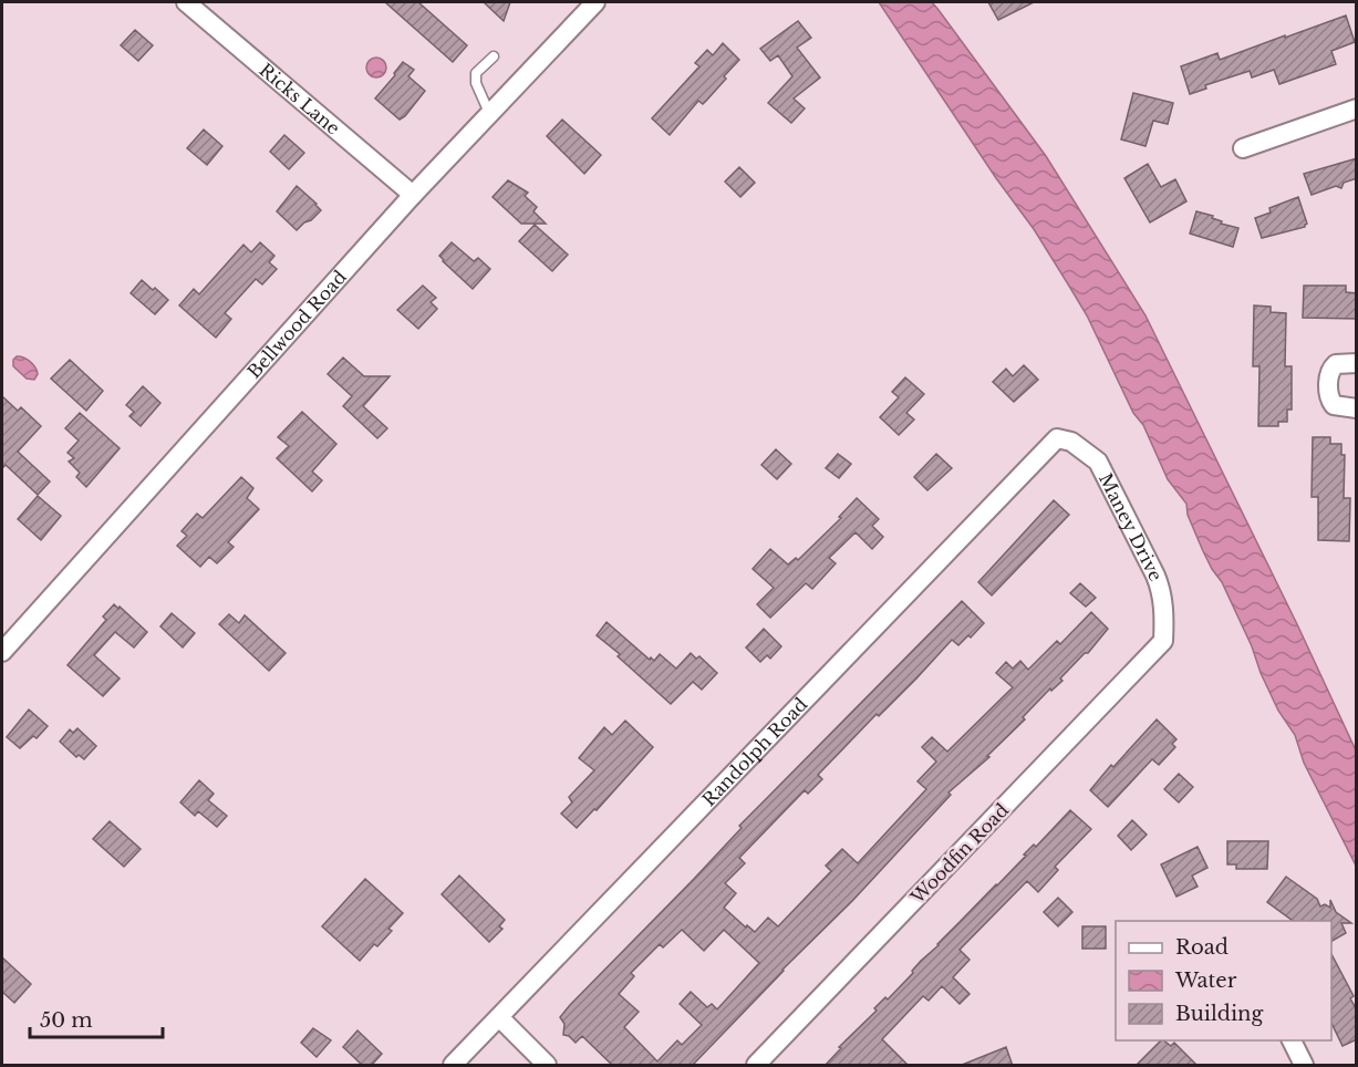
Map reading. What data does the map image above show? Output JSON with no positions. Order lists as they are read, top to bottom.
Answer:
{
  "streets": {
    "street": [
      "Ricks Lane",
      "Bellwood Road",
      "Maney Drive",
      "Randolph Road",
      "Woodfin Road"
    ]
  },
  "crossings": [
    ["Ricks Lane", "Bellwood Road"],
    ["Maney Drive", "Randolph Road"],
    ["Maney Drive", "Woodfin Road"]
  ],
  "legend": ["Road", "Water", "Building"],
  "scale_bar": "50 m"
}
